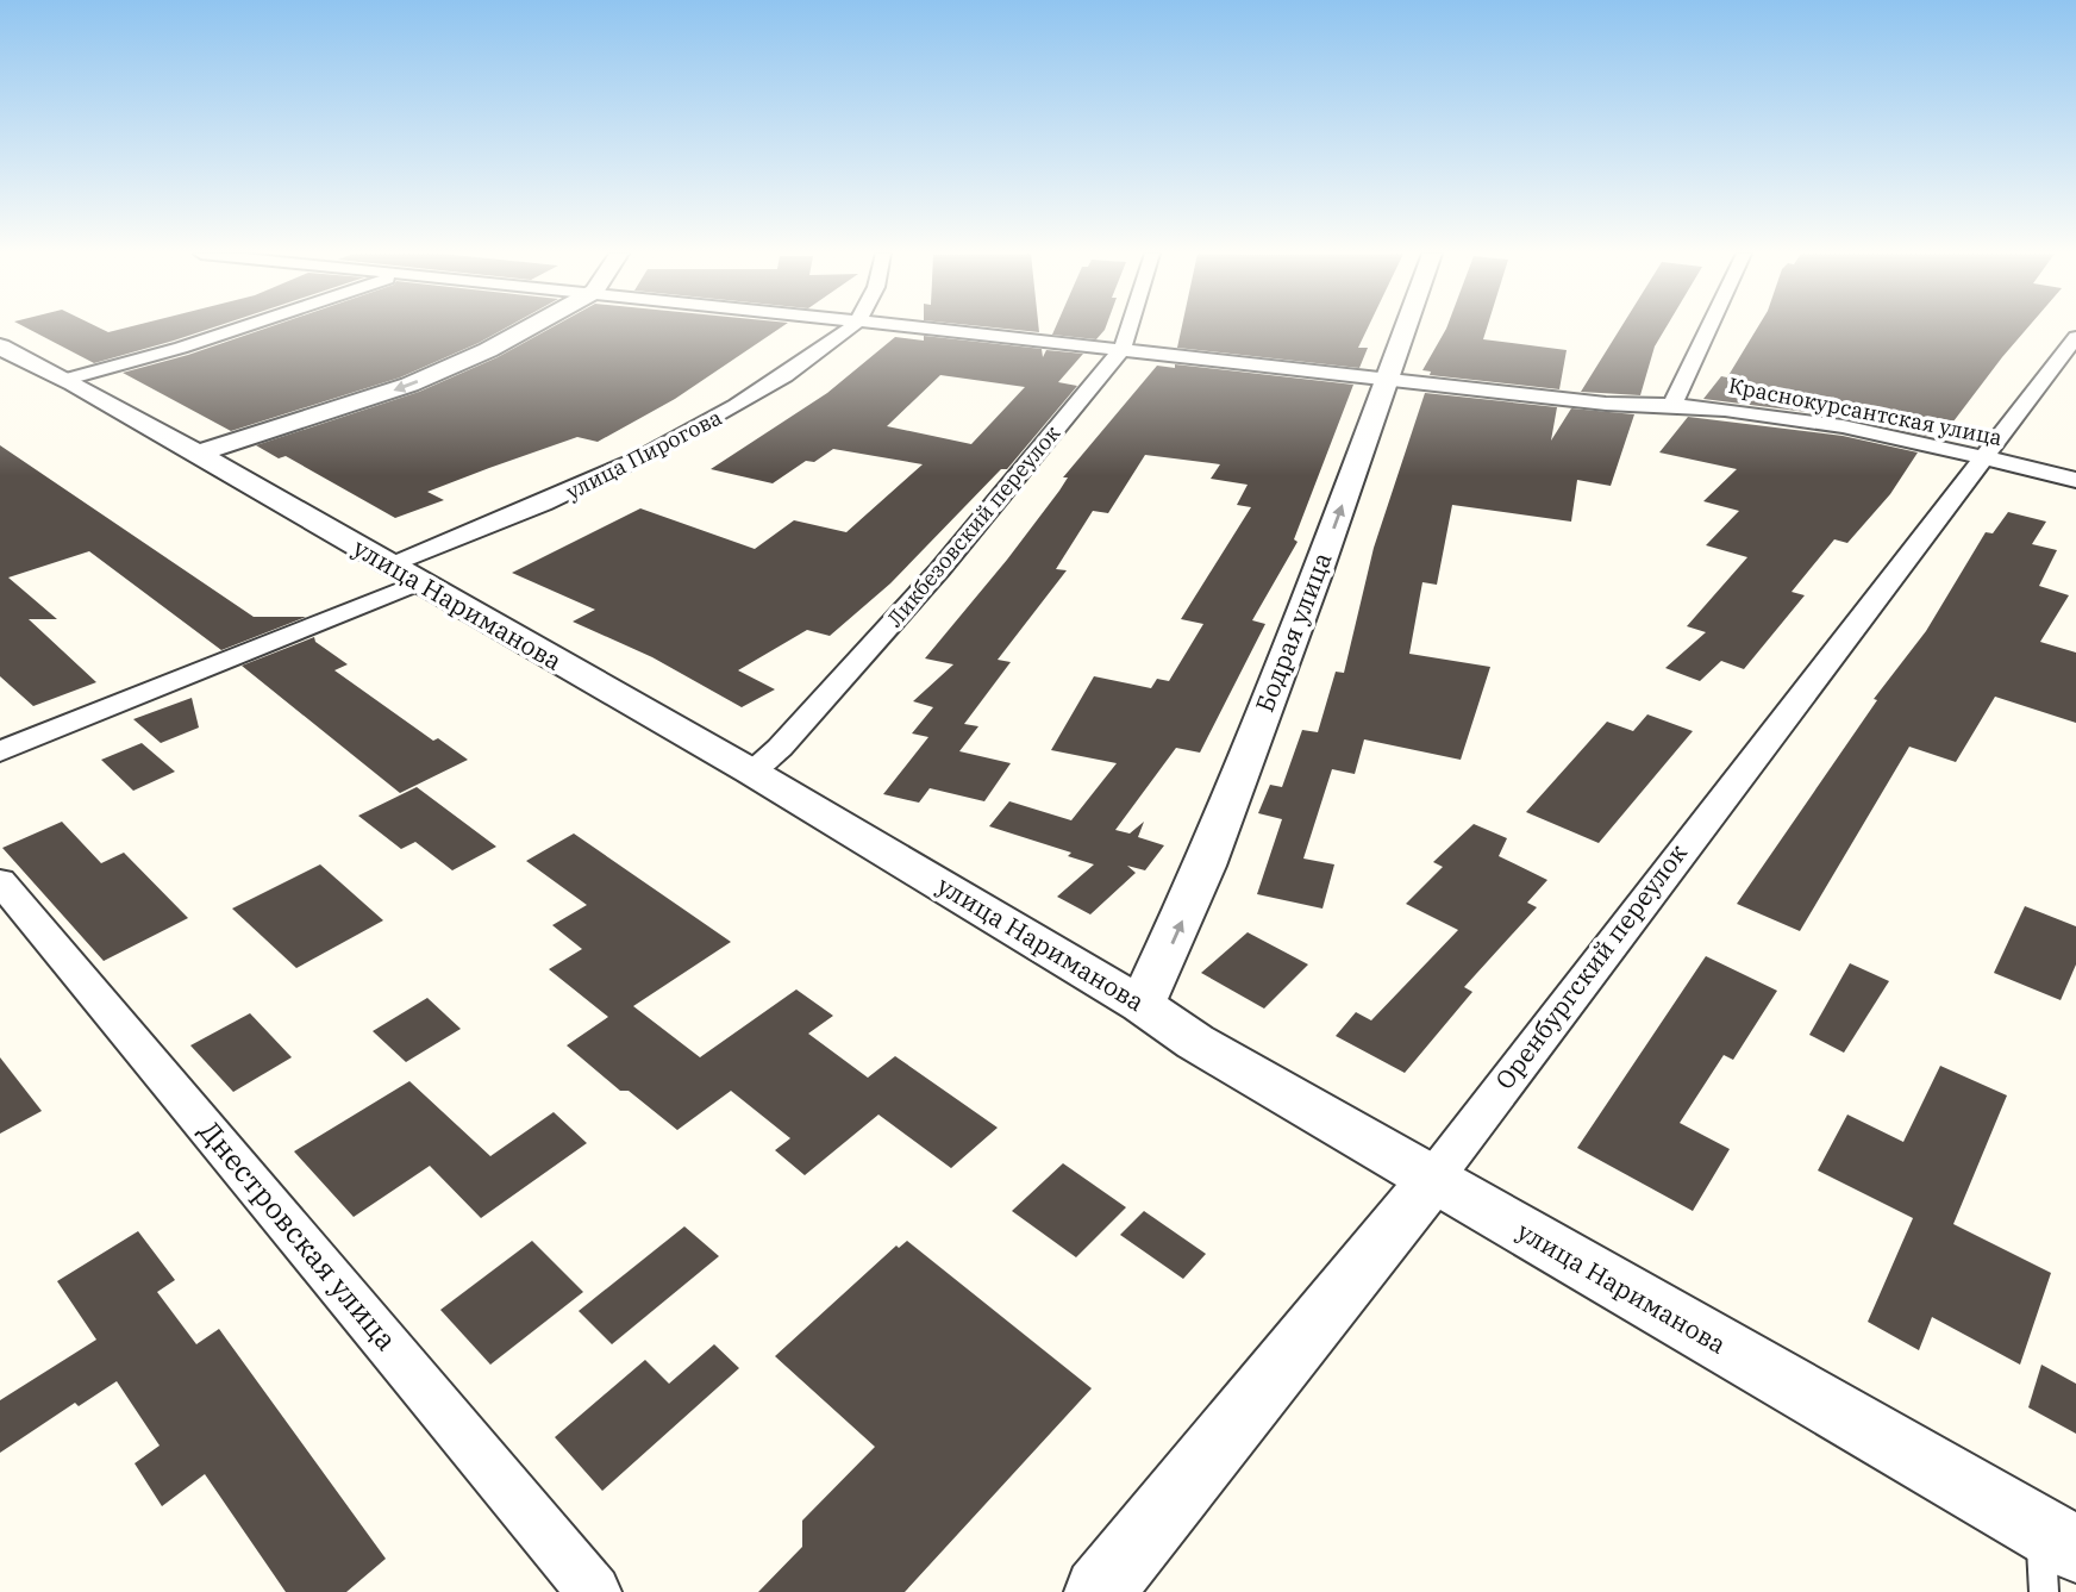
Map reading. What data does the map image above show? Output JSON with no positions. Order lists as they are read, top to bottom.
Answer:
{
  "streets": {
    "street": [
      "Краснокурсантская улица",
      "улица Пирогова",
      "Ликбезовский переулок",
      "улица Нариманова",
      "Бодрая улица",
      "Оренбургский переулок",
      "Днестровская улица"
    ]
  },
  "crossings": [
    ["Краснокурсантская улица", "Ликбезовский переулок"],
    ["Краснокурсантская улица", "Бодрая улица"],
    ["Краснокурсантская улица", "Оренбургский переулок"],
    ["улица Пирогова", "улица Нариманова"],
    ["Ликбезовский переулок", "улица Нариманова"],
    ["улица Нариманова", "Бодрая улица"],
    ["улица Нариманова", "Оренбургский переулок"]
  ],
  "one_way": ["Бодрая улица"]
}
